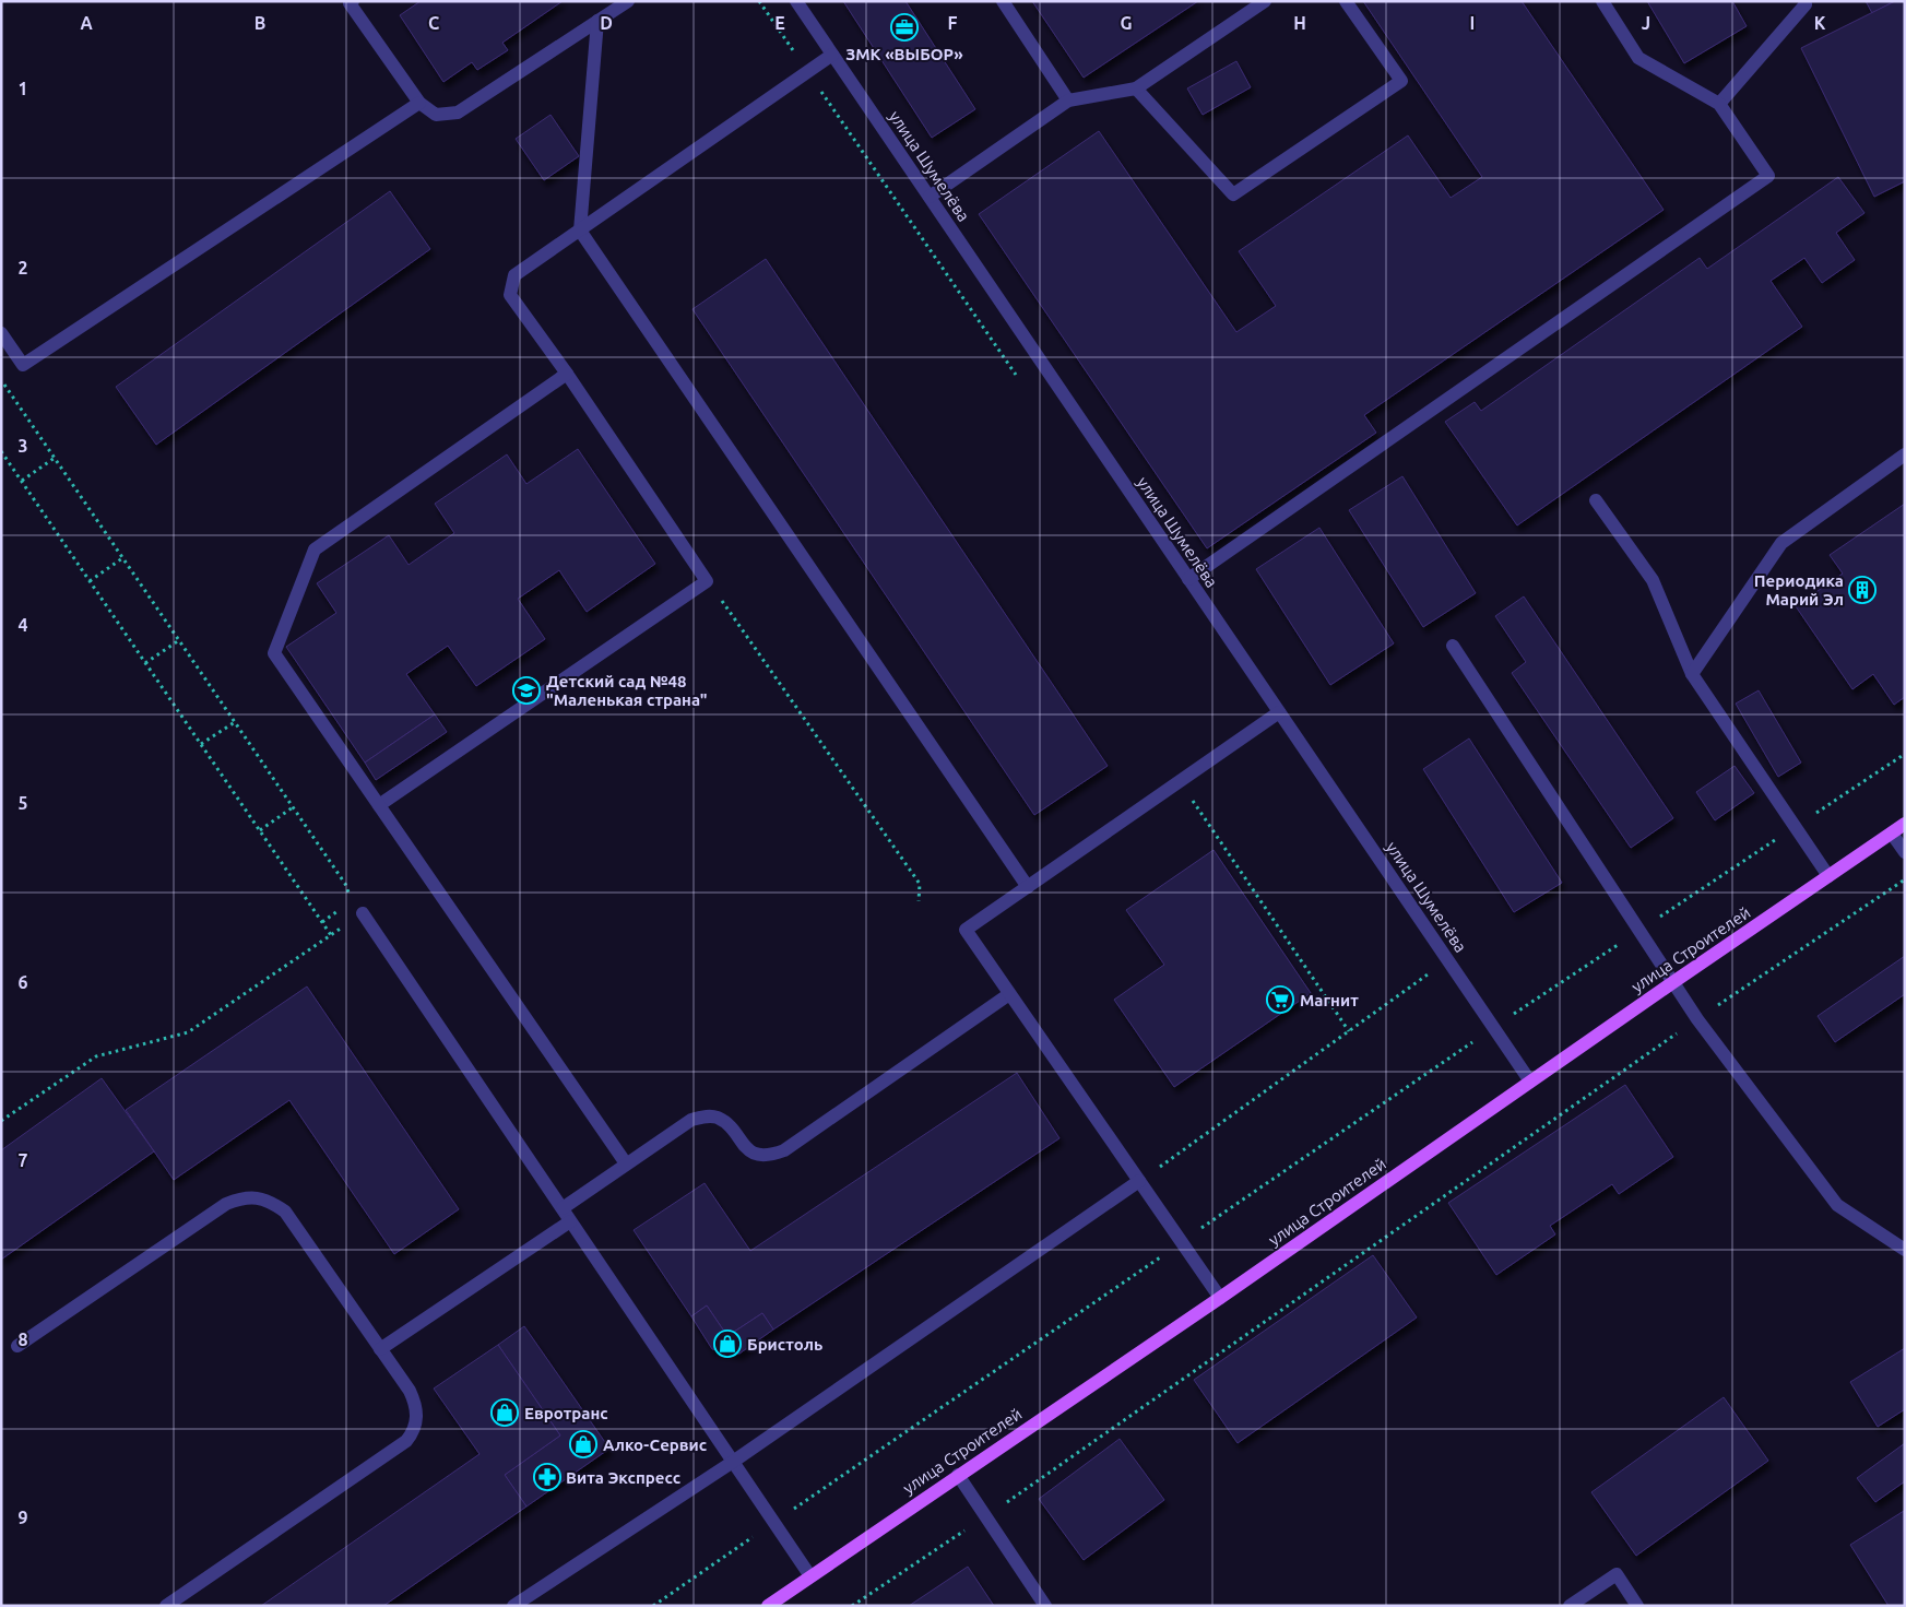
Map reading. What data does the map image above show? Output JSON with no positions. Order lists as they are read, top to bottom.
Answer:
{
  "streets": {
    "main road": ["улица Строителей"],
    "street": ["улица Шумелёва"]
  },
  "crossings": [
    ["улица Шумелёва", "улица Строителей"]
  ],
  "places": {
    "office": ["ЗМК «ВЫБОР»"],
    "building": ["Периодика Марий Эл"],
    "school or university": ["Детский сад №48 \"Маленькая страна\""],
    "supermarket": ["Магнит"],
    "shop": ["Бристоль", "Евротранс", "Алко-Сервис"],
    "pharmacy": ["Вита Экспресс"]
  },
  "grid": {
    "columns": [
      "A",
      "B",
      "C",
      "D",
      "E",
      "F",
      "G",
      "H",
      "I",
      "J",
      "K"
    ],
    "rows": [
      "1",
      "2",
      "3",
      "4",
      "5",
      "6",
      "7",
      "8",
      "9"
    ]
  }
}
